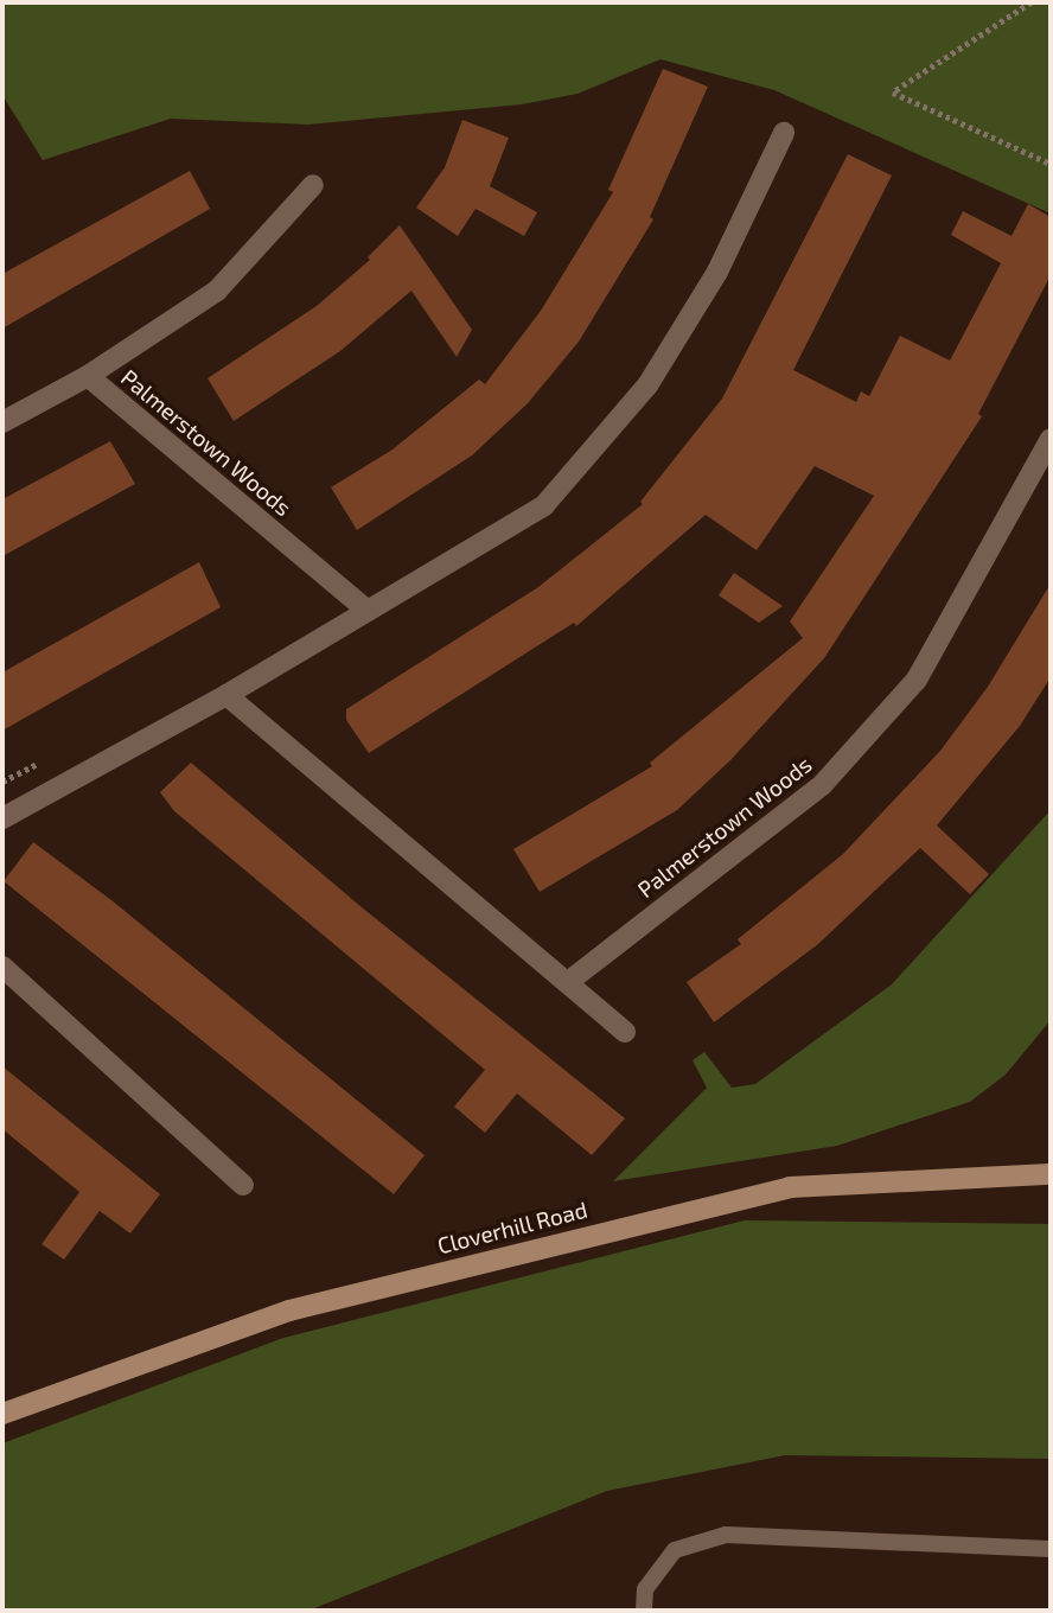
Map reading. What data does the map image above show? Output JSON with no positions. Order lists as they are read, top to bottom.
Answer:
{
  "streets": {
    "street": ["Palmerstown Woods", "Cloverhill Road"]
  }
}
